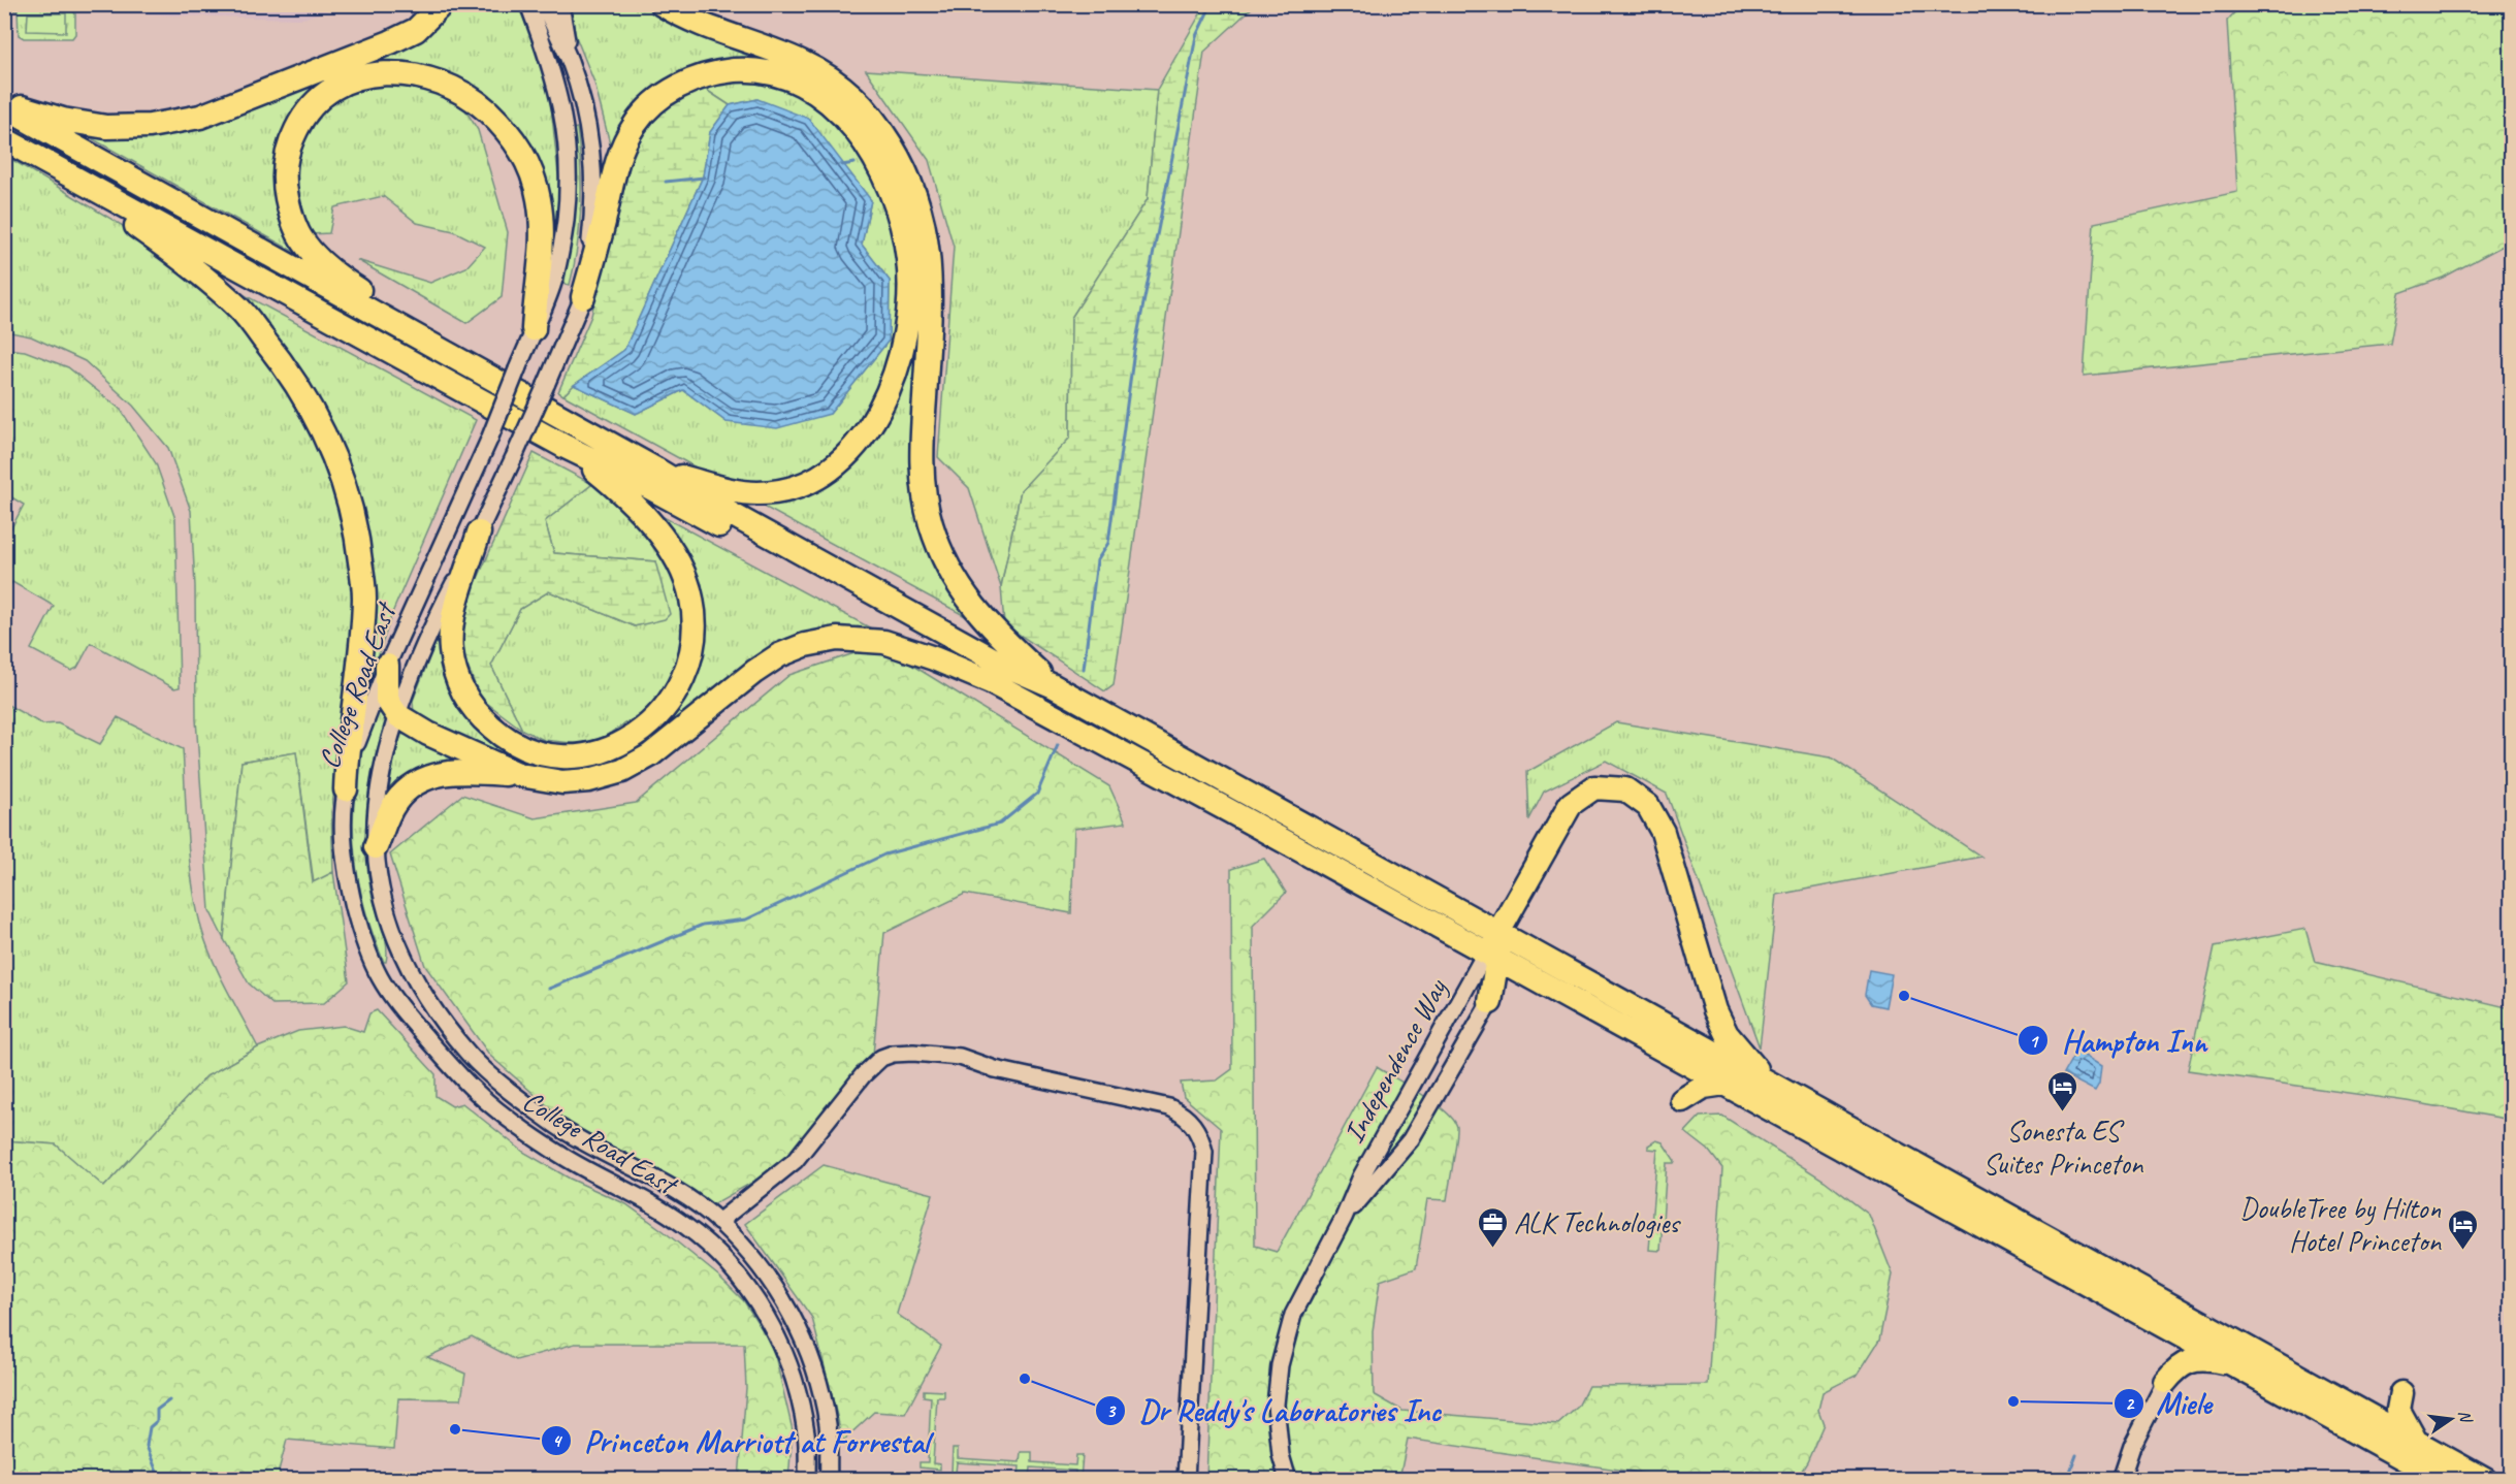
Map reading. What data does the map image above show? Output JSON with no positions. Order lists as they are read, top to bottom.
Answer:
{
  "streets": {
    "street": ["College Road East", "Independence Way"]
  },
  "places": {
    "other": [
      "Hampton Inn",
      "Dr Reddy's Laboratories Inc",
      "Miele",
      "Princeton Marriott at Forrestal"
    ],
    "hotel": ["Sonesta ES Suites Princeton", "DoubleTree by Hilton Hotel Princeton"],
    "office": ["ALK Technologies"]
  },
  "north": "right"
}
